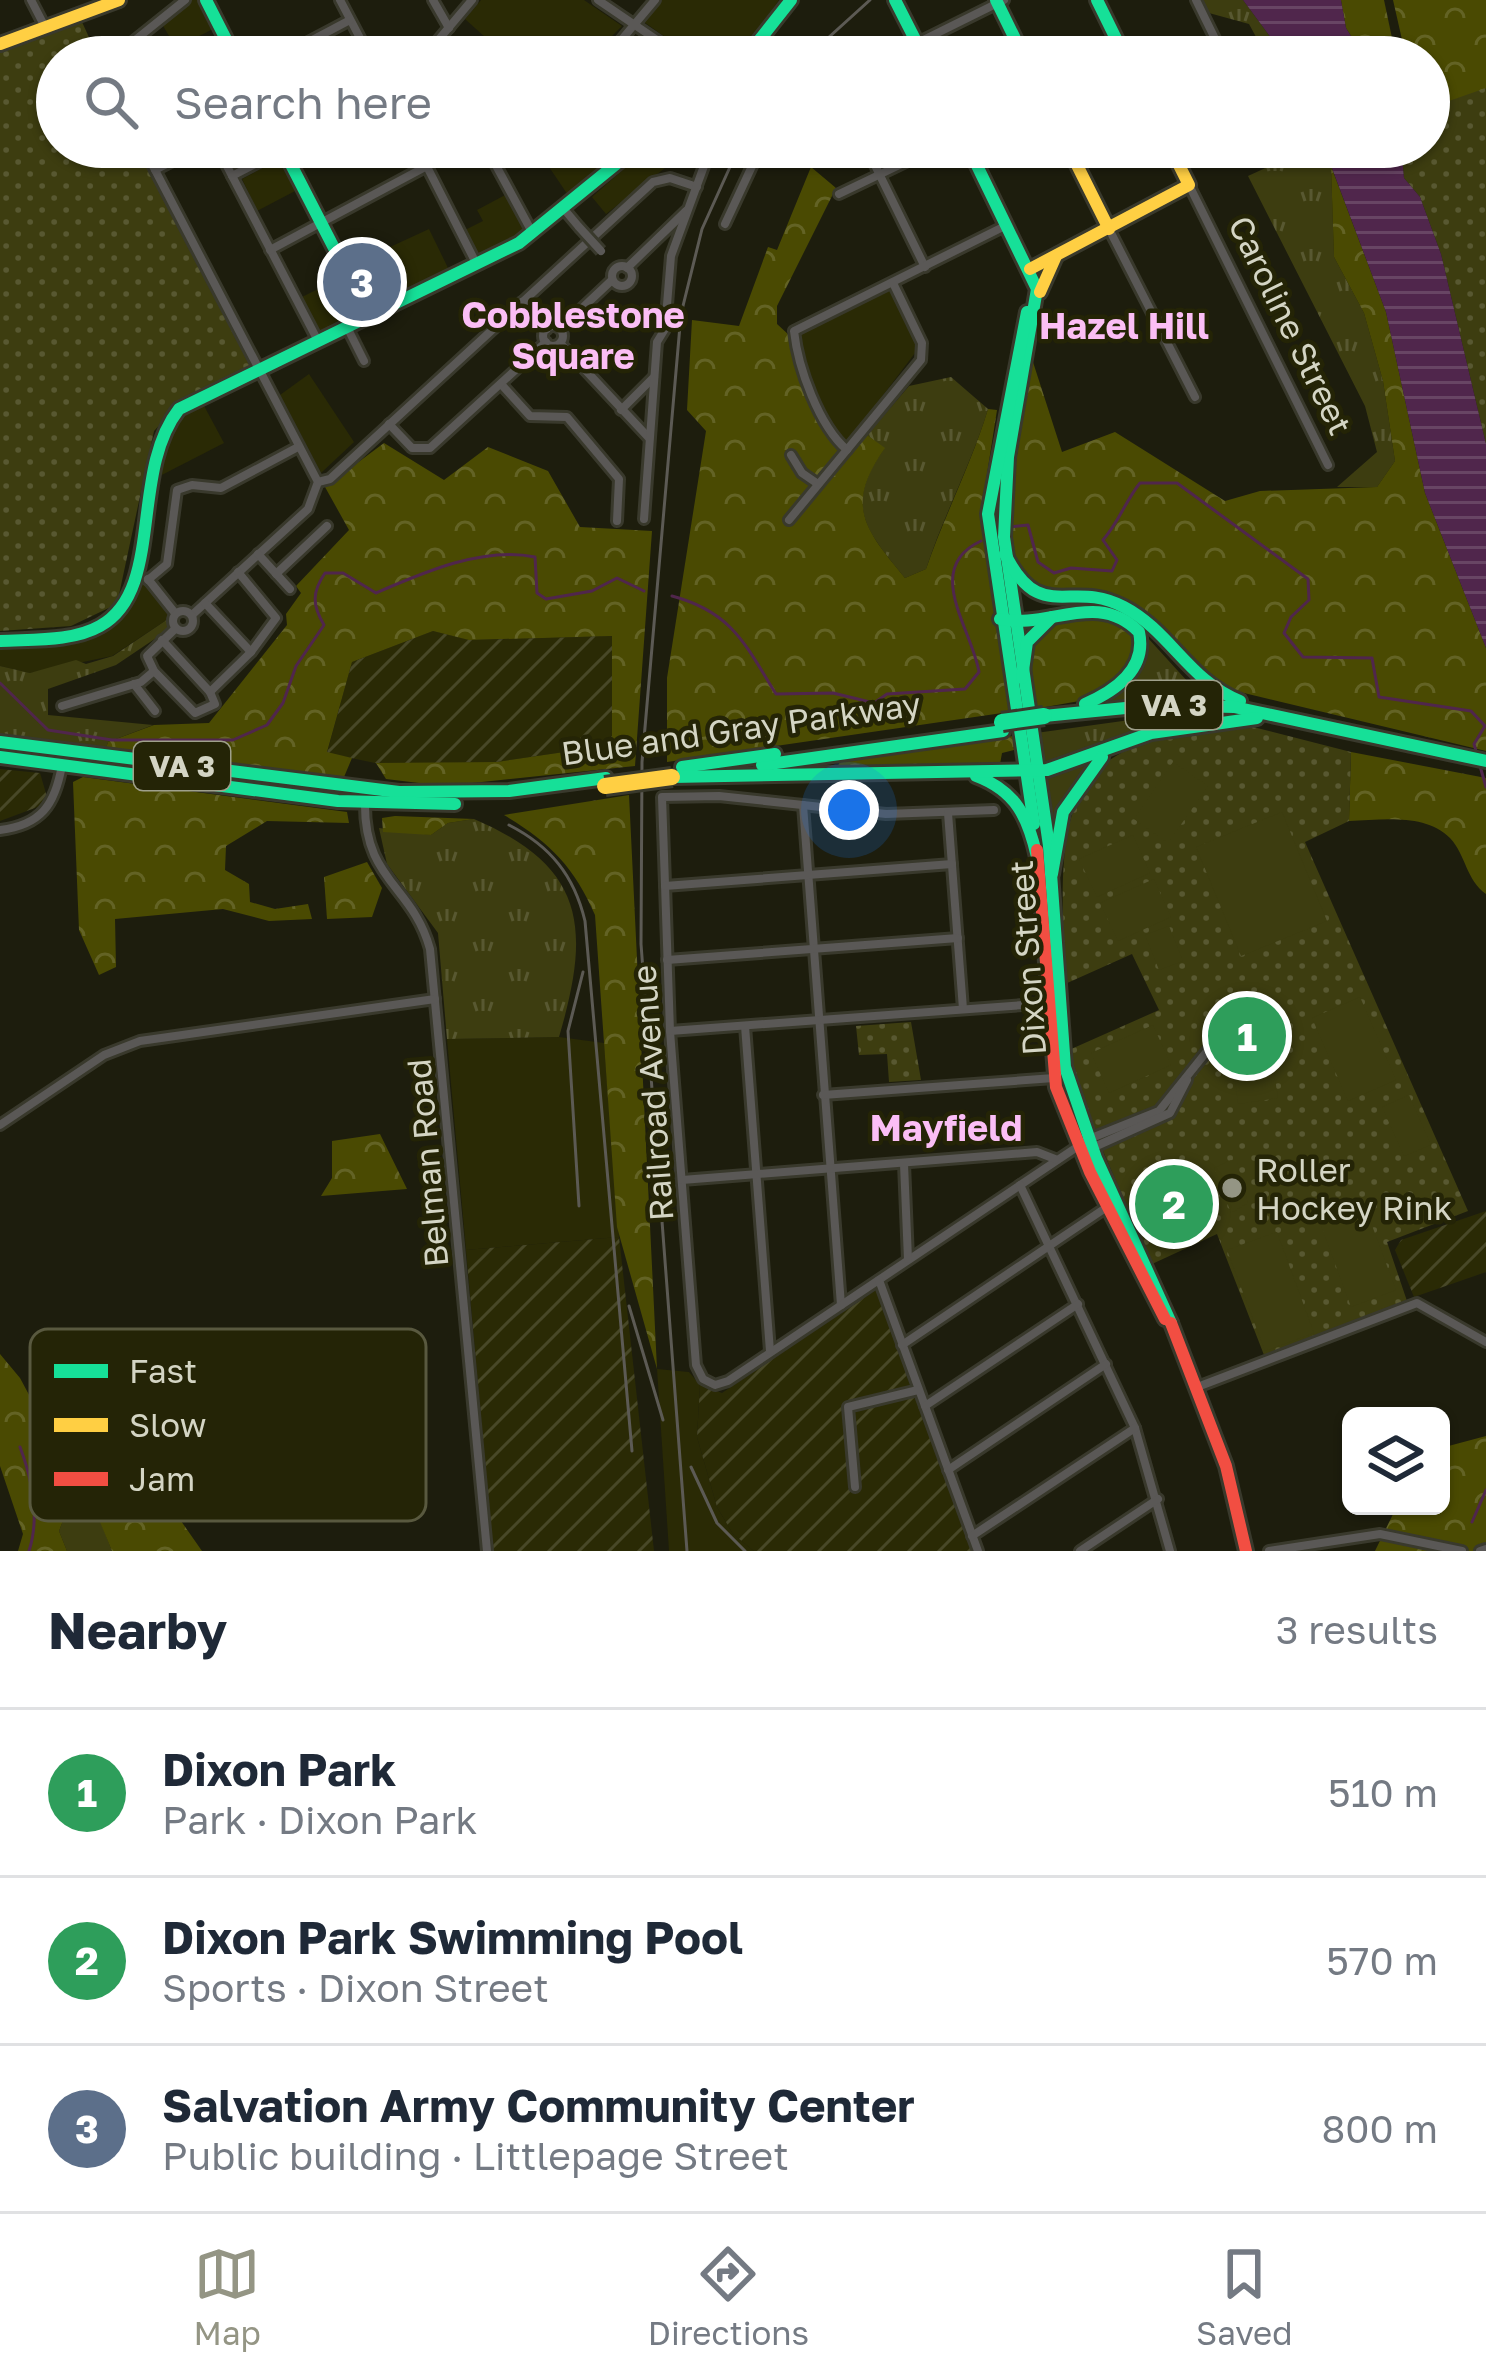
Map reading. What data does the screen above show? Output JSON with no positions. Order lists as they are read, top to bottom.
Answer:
{
  "streets": {
    "main road": [
      "Caroline Street",
      "VA 3",
      "Blue and Gray Parkway",
      "Dixon Street"
    ],
    "street": ["Railroad Avenue", "Belman Road"]
  },
  "crossings": [
    ["Blue and Gray Parkway", "Belman Road"]
  ],
  "districts": ["Cobblestone Square", "Hazel Hill", "Mayfield"],
  "places": ["Roller Hockey Rink"],
  "legend": ["Fast", "Slow", "Jam"],
  "page": {
    "search": "Search here",
    "pins": ["3", "1", "2"],
    "heading": ["Nearby", "3 results"],
    "list": [
      {
        "mark": "1",
        "name": "Dixon Park",
        "note": "Park · Dixon Park",
        "value": "510 m"
      },
      {
        "mark": "2",
        "name": "Dixon Park Swimming Pool",
        "note": "Sports · Dixon Street",
        "value": "570 m"
      },
      {
        "mark": "3",
        "name": "Salvation Army Community Center",
        "note": "Public building · Littlepage Street",
        "value": "800 m"
      }
    ],
    "nav": ["Map", "Directions", "Saved"]
  }
}
